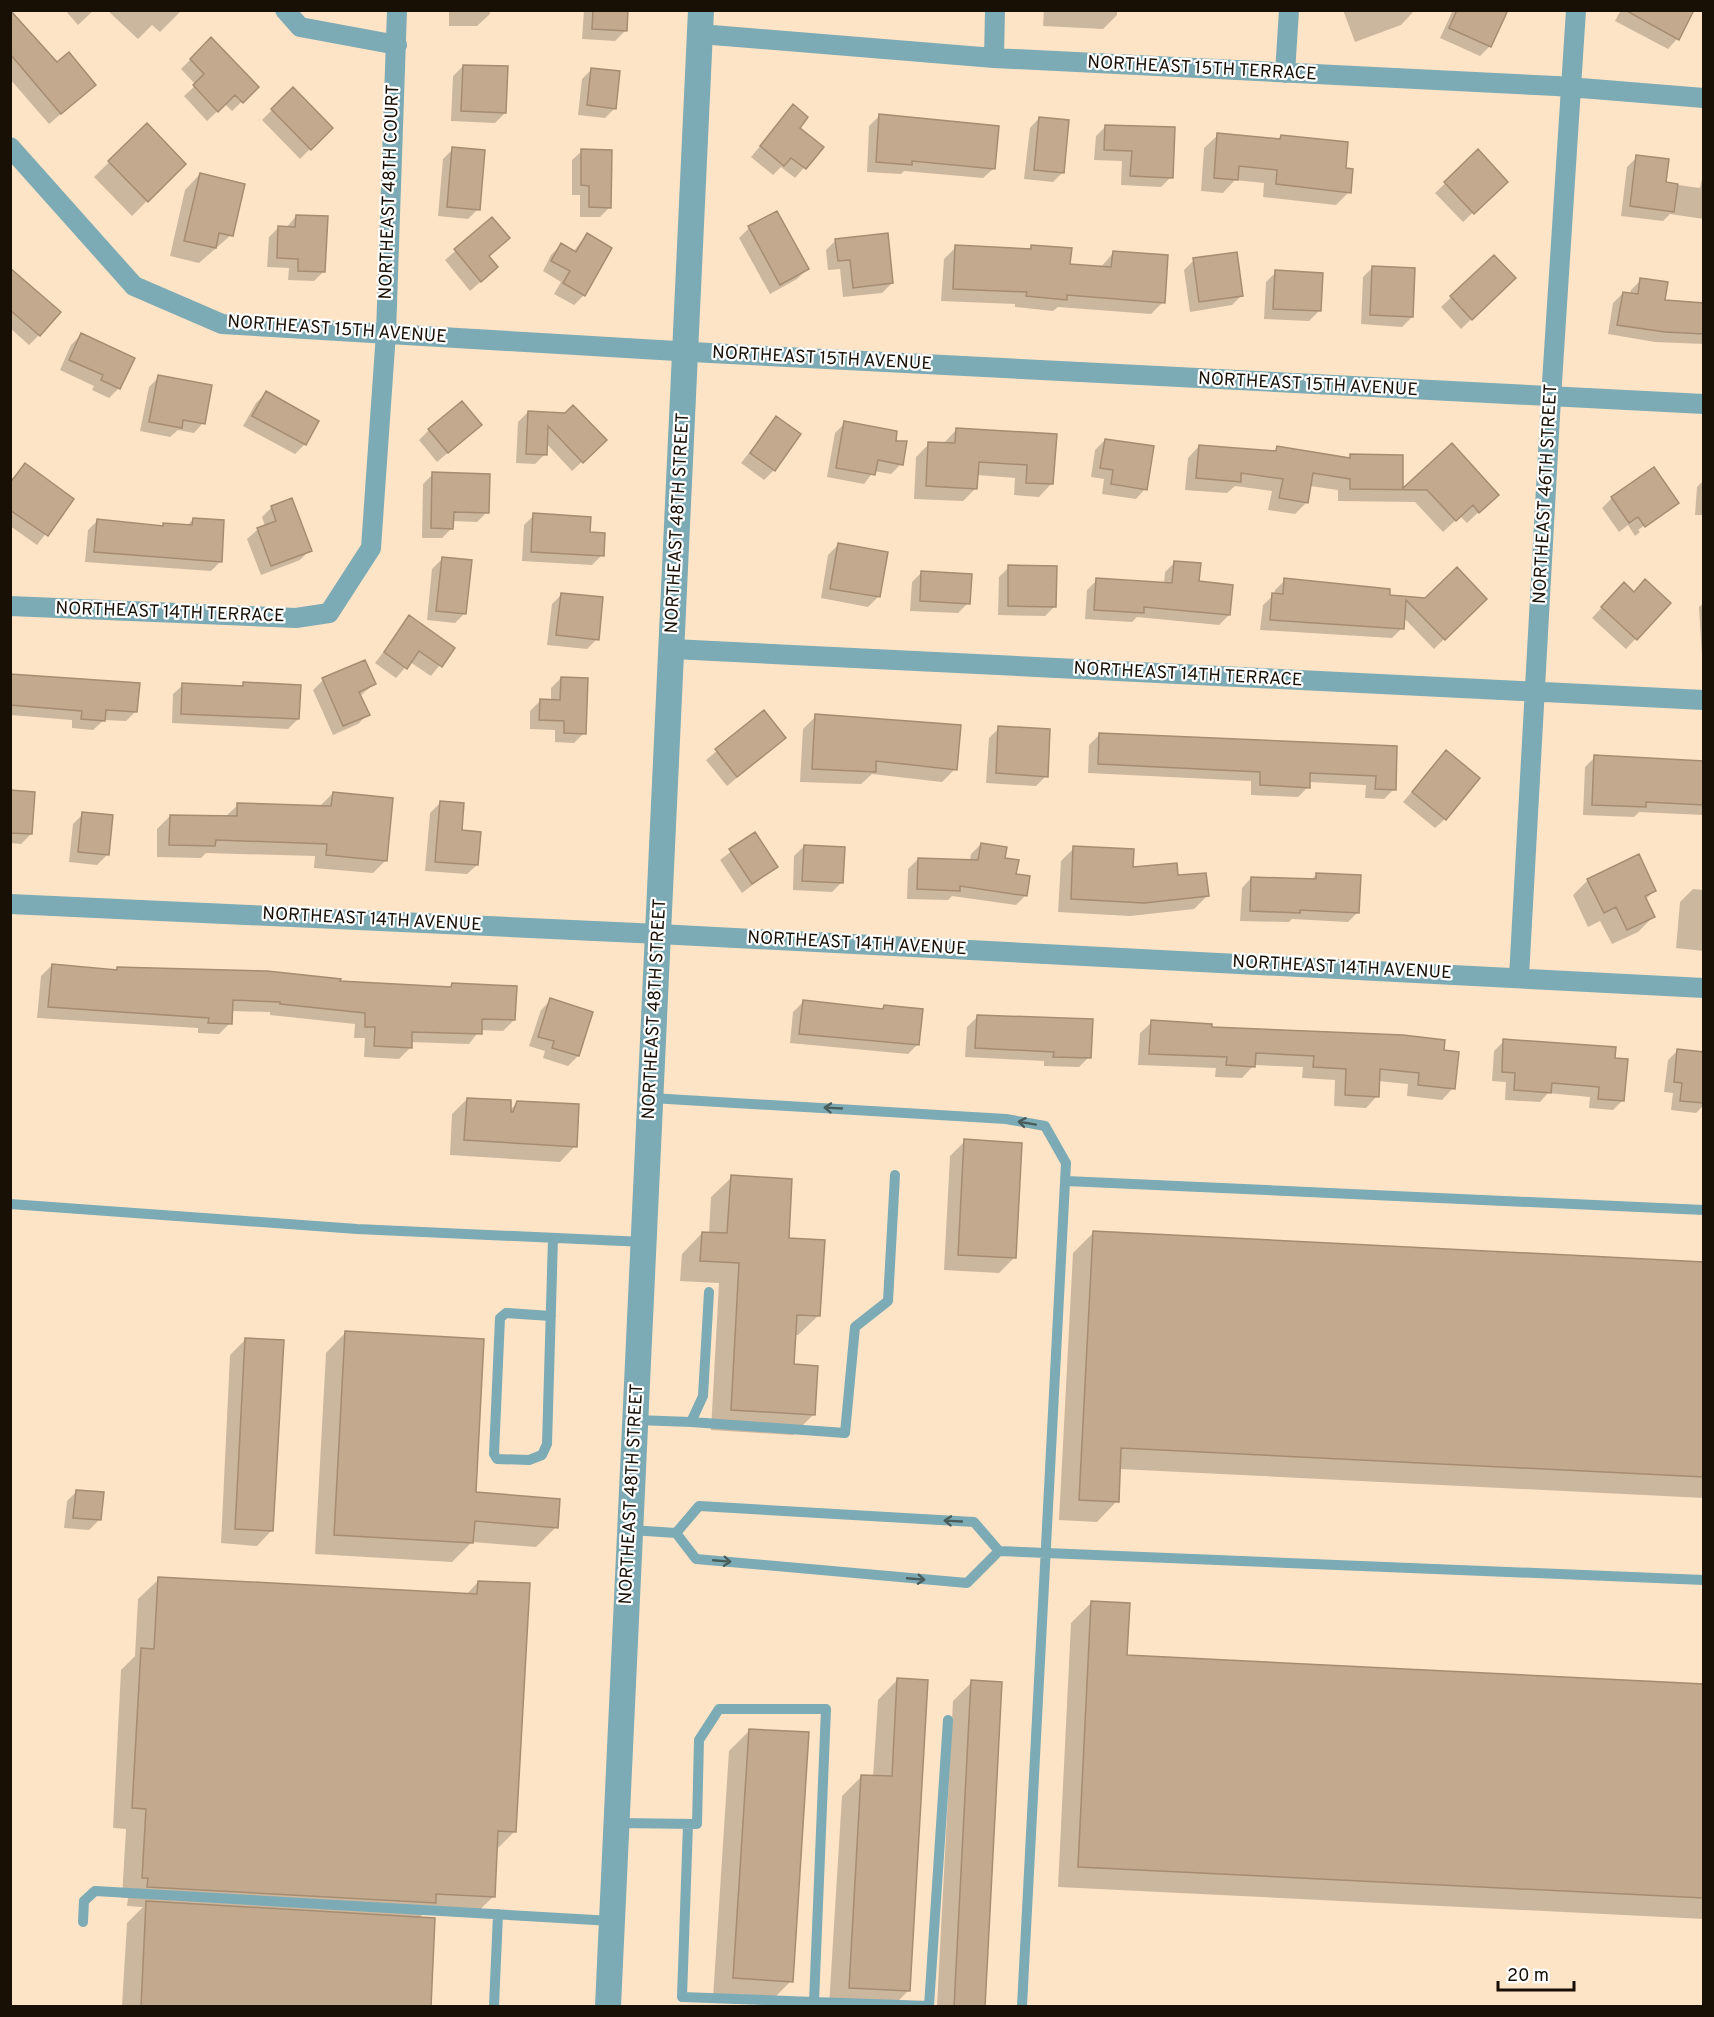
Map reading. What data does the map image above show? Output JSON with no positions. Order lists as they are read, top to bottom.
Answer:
{
  "streets": {
    "street": [
      "NORTHEAST 15TH TERRACE",
      "NORTHEAST 48TH COURT",
      "NORTHEAST 15TH AVENUE",
      "NORTHEAST 46TH STREET",
      "NORTHEAST 48TH STREET",
      "NORTHEAST 14TH TERRACE",
      "NORTHEAST 14TH AVENUE"
    ]
  },
  "crossings": [
    ["NORTHEAST 15TH TERRACE", "NORTHEAST 46TH STREET"],
    ["NORTHEAST 15TH TERRACE", "NORTHEAST 48TH STREET"],
    ["NORTHEAST 48TH COURT", "NORTHEAST 15TH AVENUE"],
    ["NORTHEAST 48TH COURT", "NORTHEAST 14TH TERRACE"],
    ["NORTHEAST 15TH AVENUE", "NORTHEAST 46TH STREET"],
    ["NORTHEAST 15TH AVENUE", "NORTHEAST 48TH STREET"],
    ["NORTHEAST 46TH STREET", "NORTHEAST 14TH TERRACE"],
    ["NORTHEAST 46TH STREET", "NORTHEAST 14TH AVENUE"],
    ["NORTHEAST 48TH STREET", "NORTHEAST 14TH TERRACE"],
    ["NORTHEAST 48TH STREET", "NORTHEAST 14TH AVENUE"]
  ],
  "scale_bar": "20 m"
}
